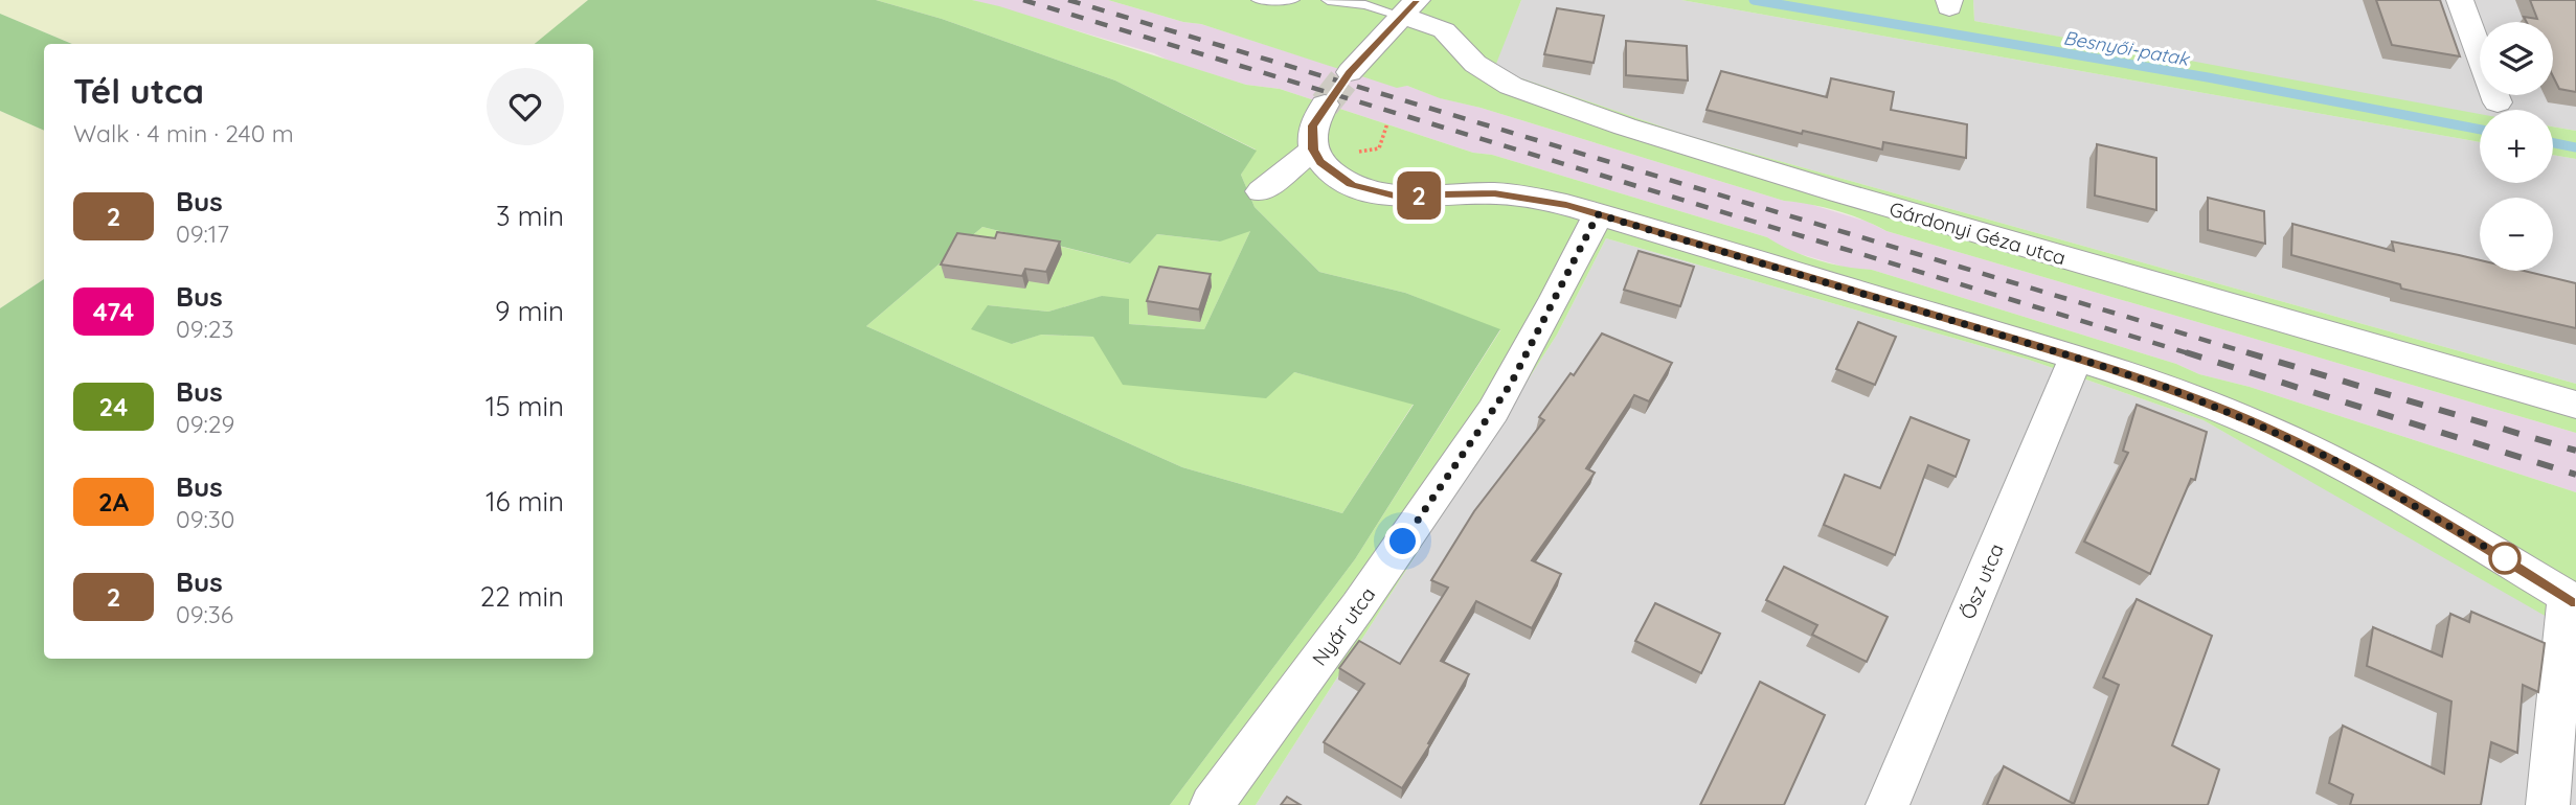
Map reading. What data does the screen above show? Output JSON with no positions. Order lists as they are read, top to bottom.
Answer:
{
  "streets": {
    "street": ["Gárdonyi Géza utca", "Ősz utca", "Nyár utca"]
  },
  "water": ["Besnyői-patak"],
  "lines": ["bus line 2"],
  "page": {
    "on_map": "2",
    "map_buttons": ["+", "−"],
    "heading": ["Tél utca", "Walk · 4 min · 240 m"],
    "list": [
      {
        "mark": "2",
        "name": "Bus",
        "note": "09:17",
        "value": "3 min"
      },
      {
        "mark": "474",
        "name": "Bus",
        "note": "09:23",
        "value": "9 min"
      },
      {
        "mark": "24",
        "name": "Bus",
        "note": "09:29",
        "value": "15 min"
      },
      {
        "mark": "2A",
        "name": "Bus",
        "note": "09:30",
        "value": "16 min"
      },
      {
        "mark": "2",
        "name": "Bus",
        "note": "09:36",
        "value": "22 min"
      }
    ]
  }
}
